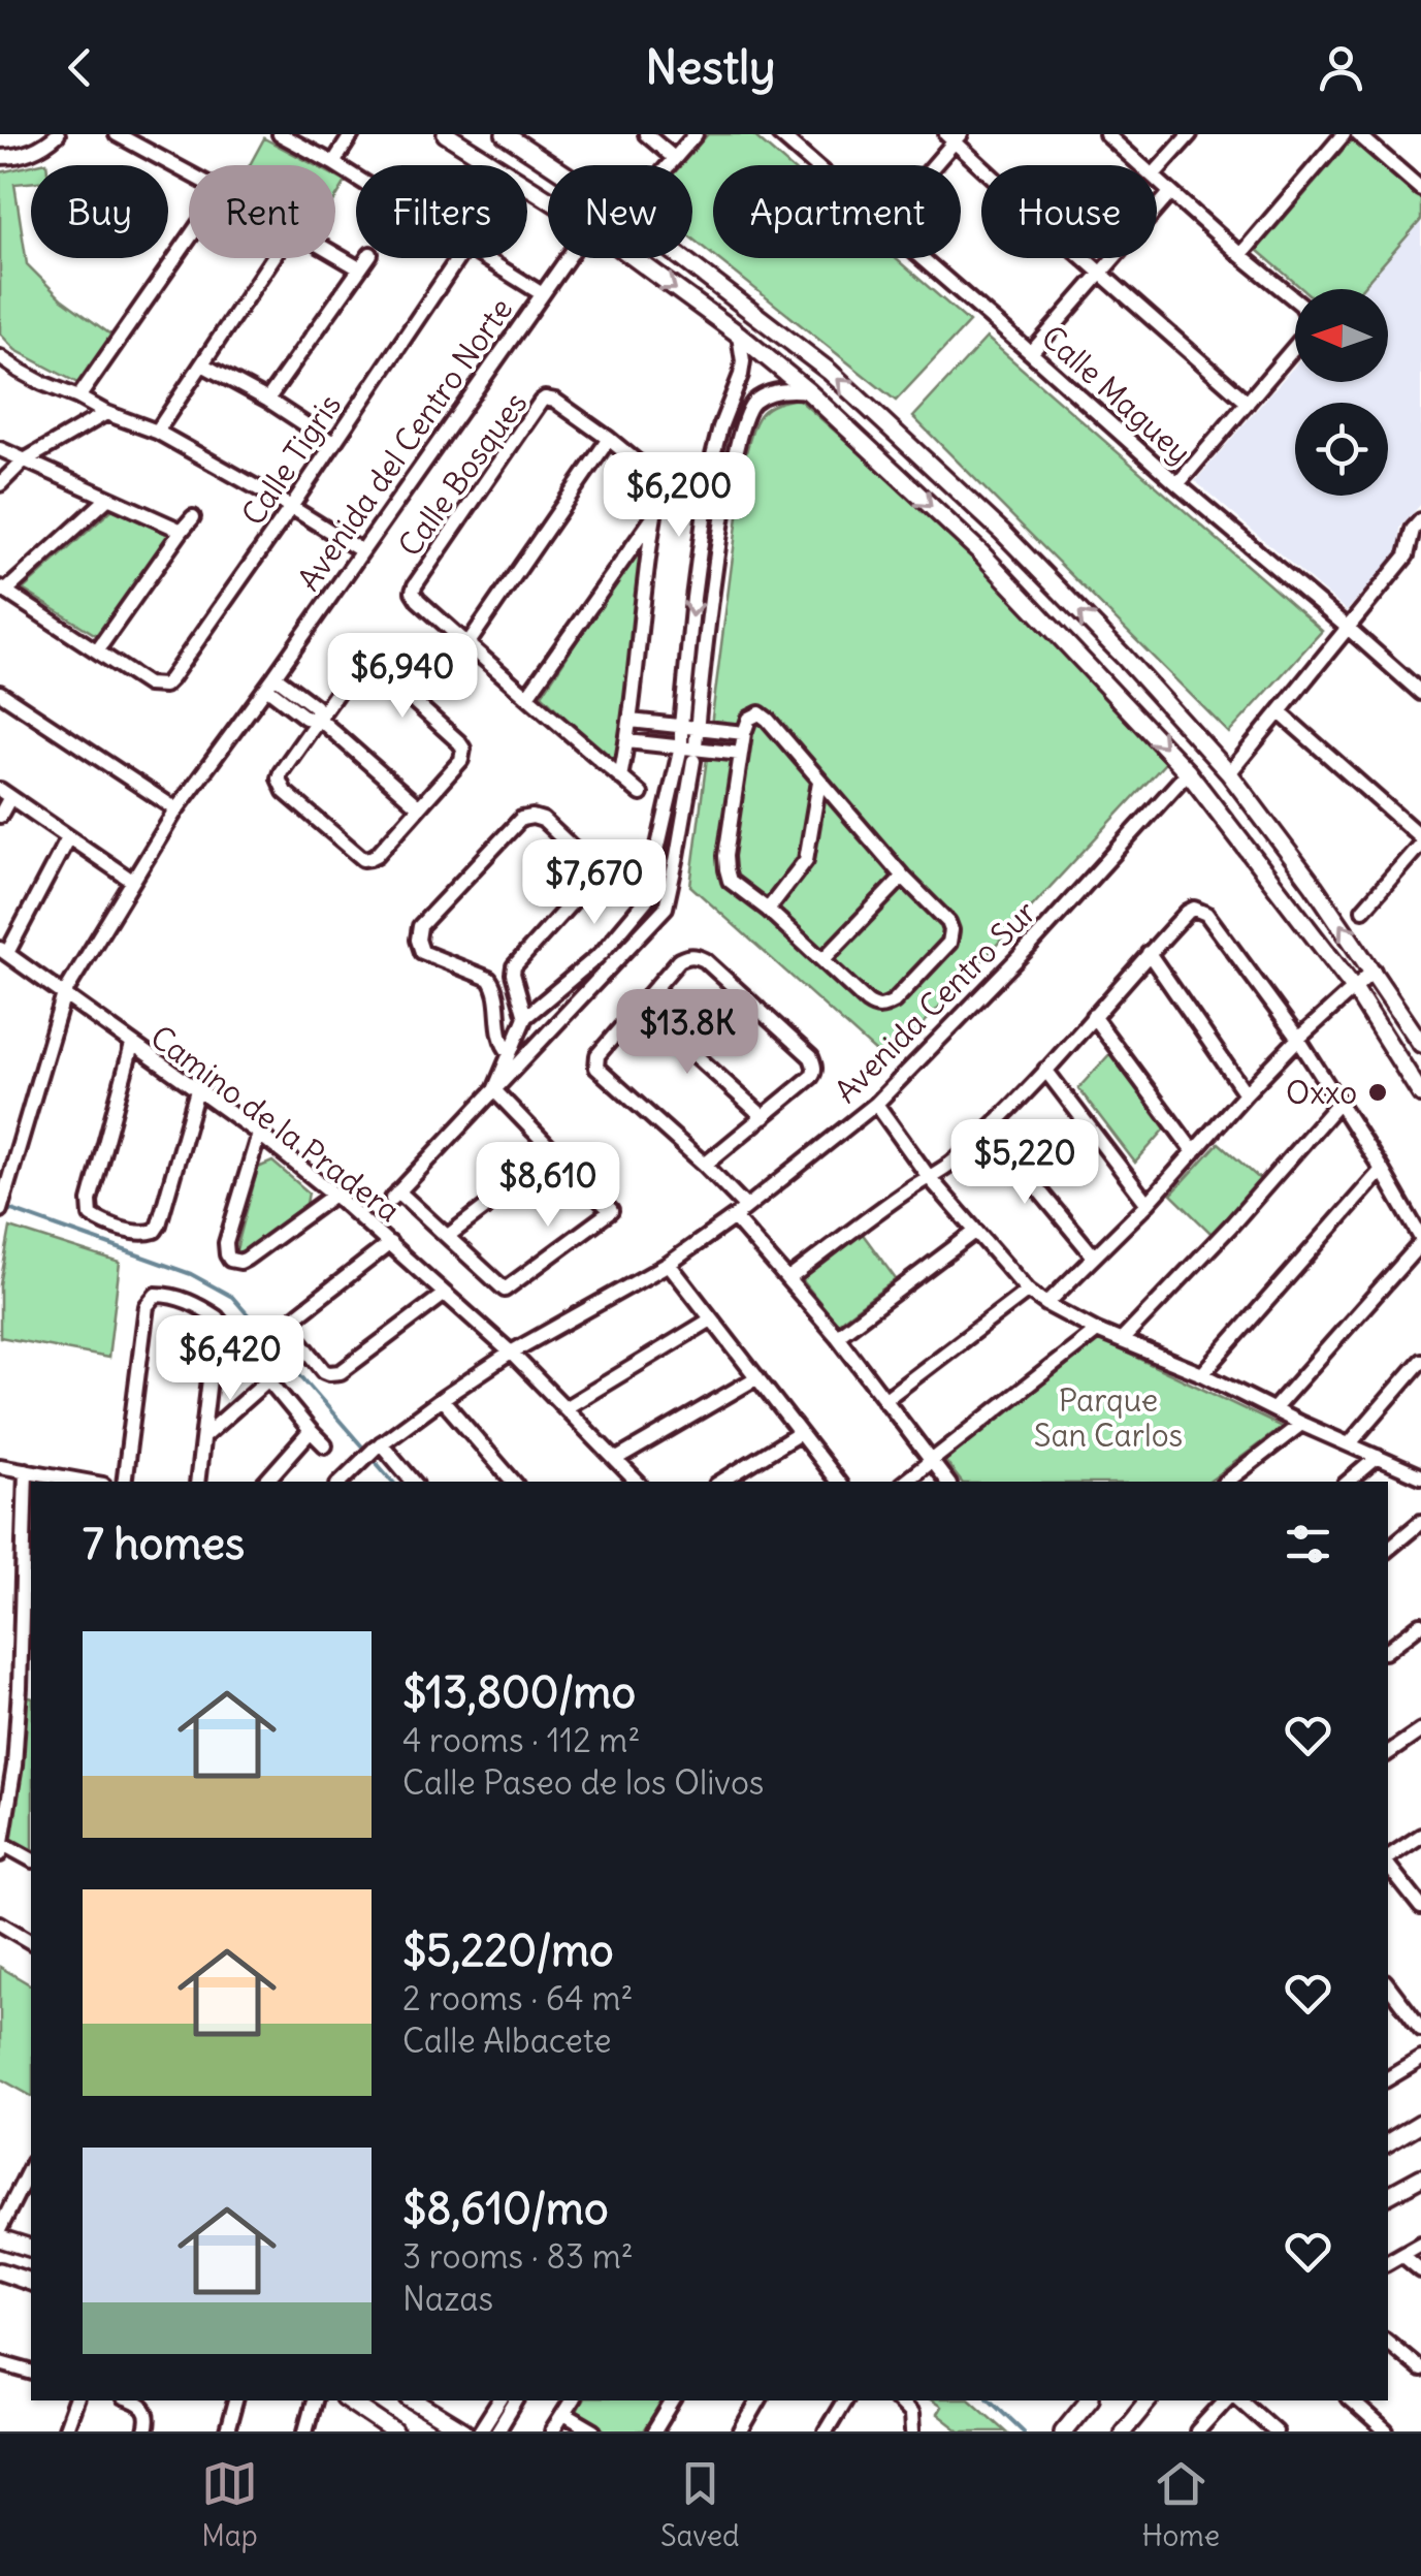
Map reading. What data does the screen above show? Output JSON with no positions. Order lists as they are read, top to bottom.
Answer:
{
  "streets": {
    "street": [
      "Calle Maguey",
      "Avenida del Centro Norte",
      "Calle Tigris",
      "Calle Bosques",
      "Avenida Centro Sur",
      "Camino de la Pradera"
    ]
  },
  "crossings": [
    ["Avenida del Centro Norte", "Camino de la Pradera"],
    ["Avenida Centro Sur", "Camino de la Pradera"]
  ],
  "parks": ["Parque San Carlos"],
  "places": ["Oxxo"],
  "north": "left",
  "page": {
    "header": "Nestly",
    "chip": [
      "Buy",
      "Rent",
      "Filters",
      "New",
      "Apartment",
      "House"
    ],
    "price": [
      "$6,200",
      "$6,940",
      "$7,670",
      "$13.8K",
      "$5,220",
      "$8,610",
      "$6,420"
    ],
    "heading": "7 homes",
    "list": [
      {
        "name": "$13,800/mo",
        "note": "4 rooms · 112 m² · Calle Paseo de los Olivos"
      },
      {
        "name": "$5,220/mo",
        "note": "2 rooms · 64 m² · Calle Albacete"
      },
      {
        "name": "$8,610/mo",
        "note": "3 rooms · 83 m² · Nazas"
      }
    ],
    "tabs": ["Map", "Saved", "Home"]
  }
}
